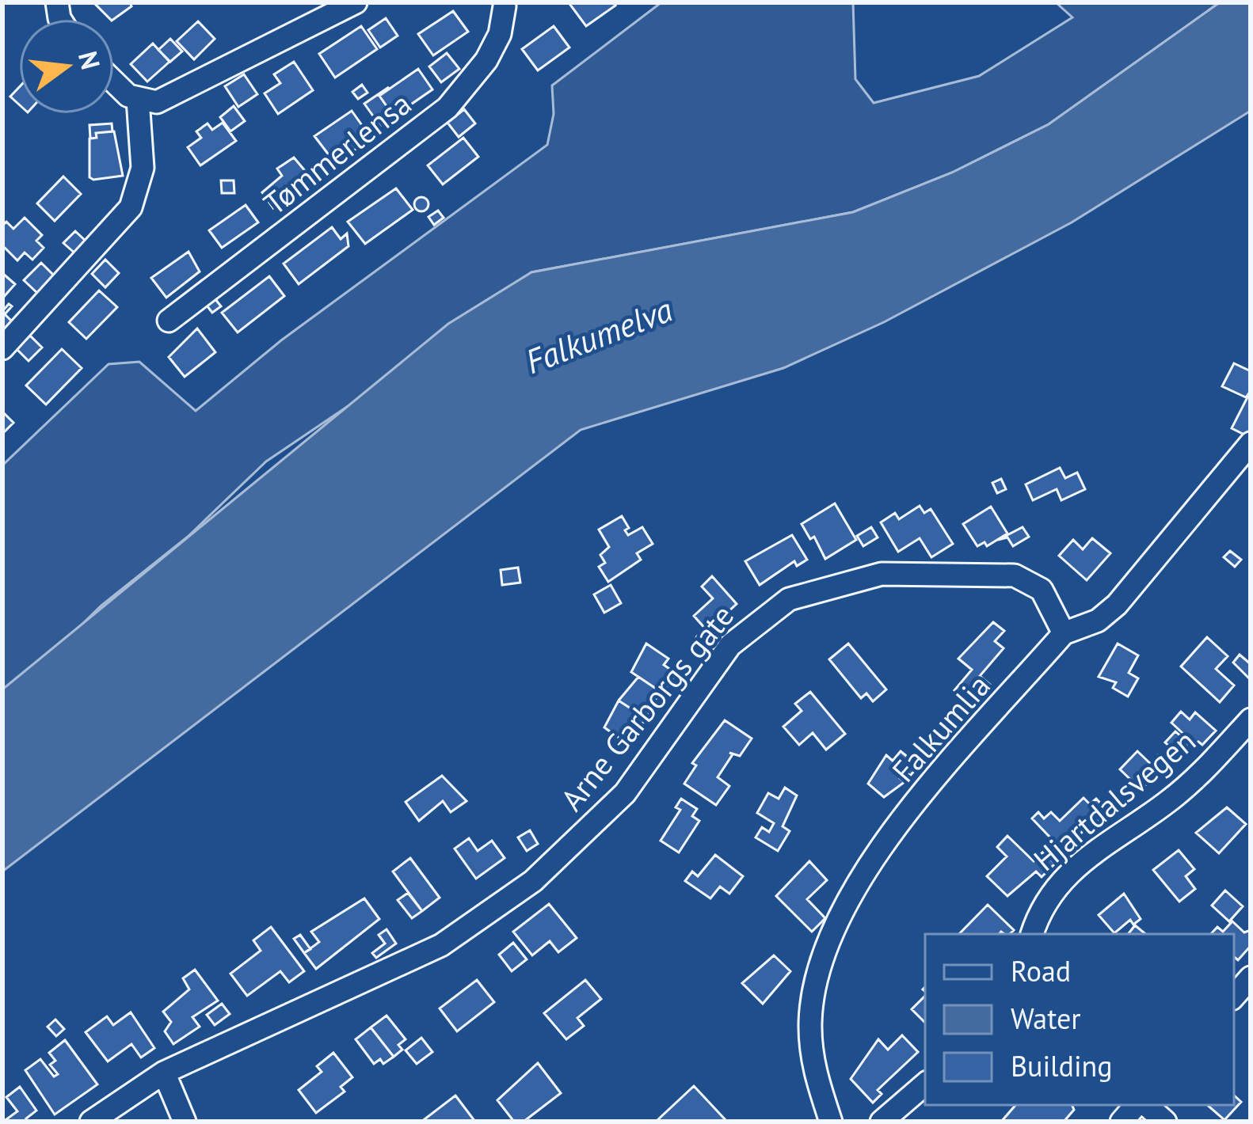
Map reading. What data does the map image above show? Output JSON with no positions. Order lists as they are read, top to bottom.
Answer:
{
  "streets": {
    "street": [
      "Tømmerlensa",
      "Arne Garborgs gate",
      "Falkumlia",
      "Hjartdalsvegen"
    ]
  },
  "crossings": [
    ["Arne Garborgs gate", "Falkumlia"]
  ],
  "water": ["Falkumelva"],
  "legend": ["Road", "Water", "Building"],
  "north": "right"
}
